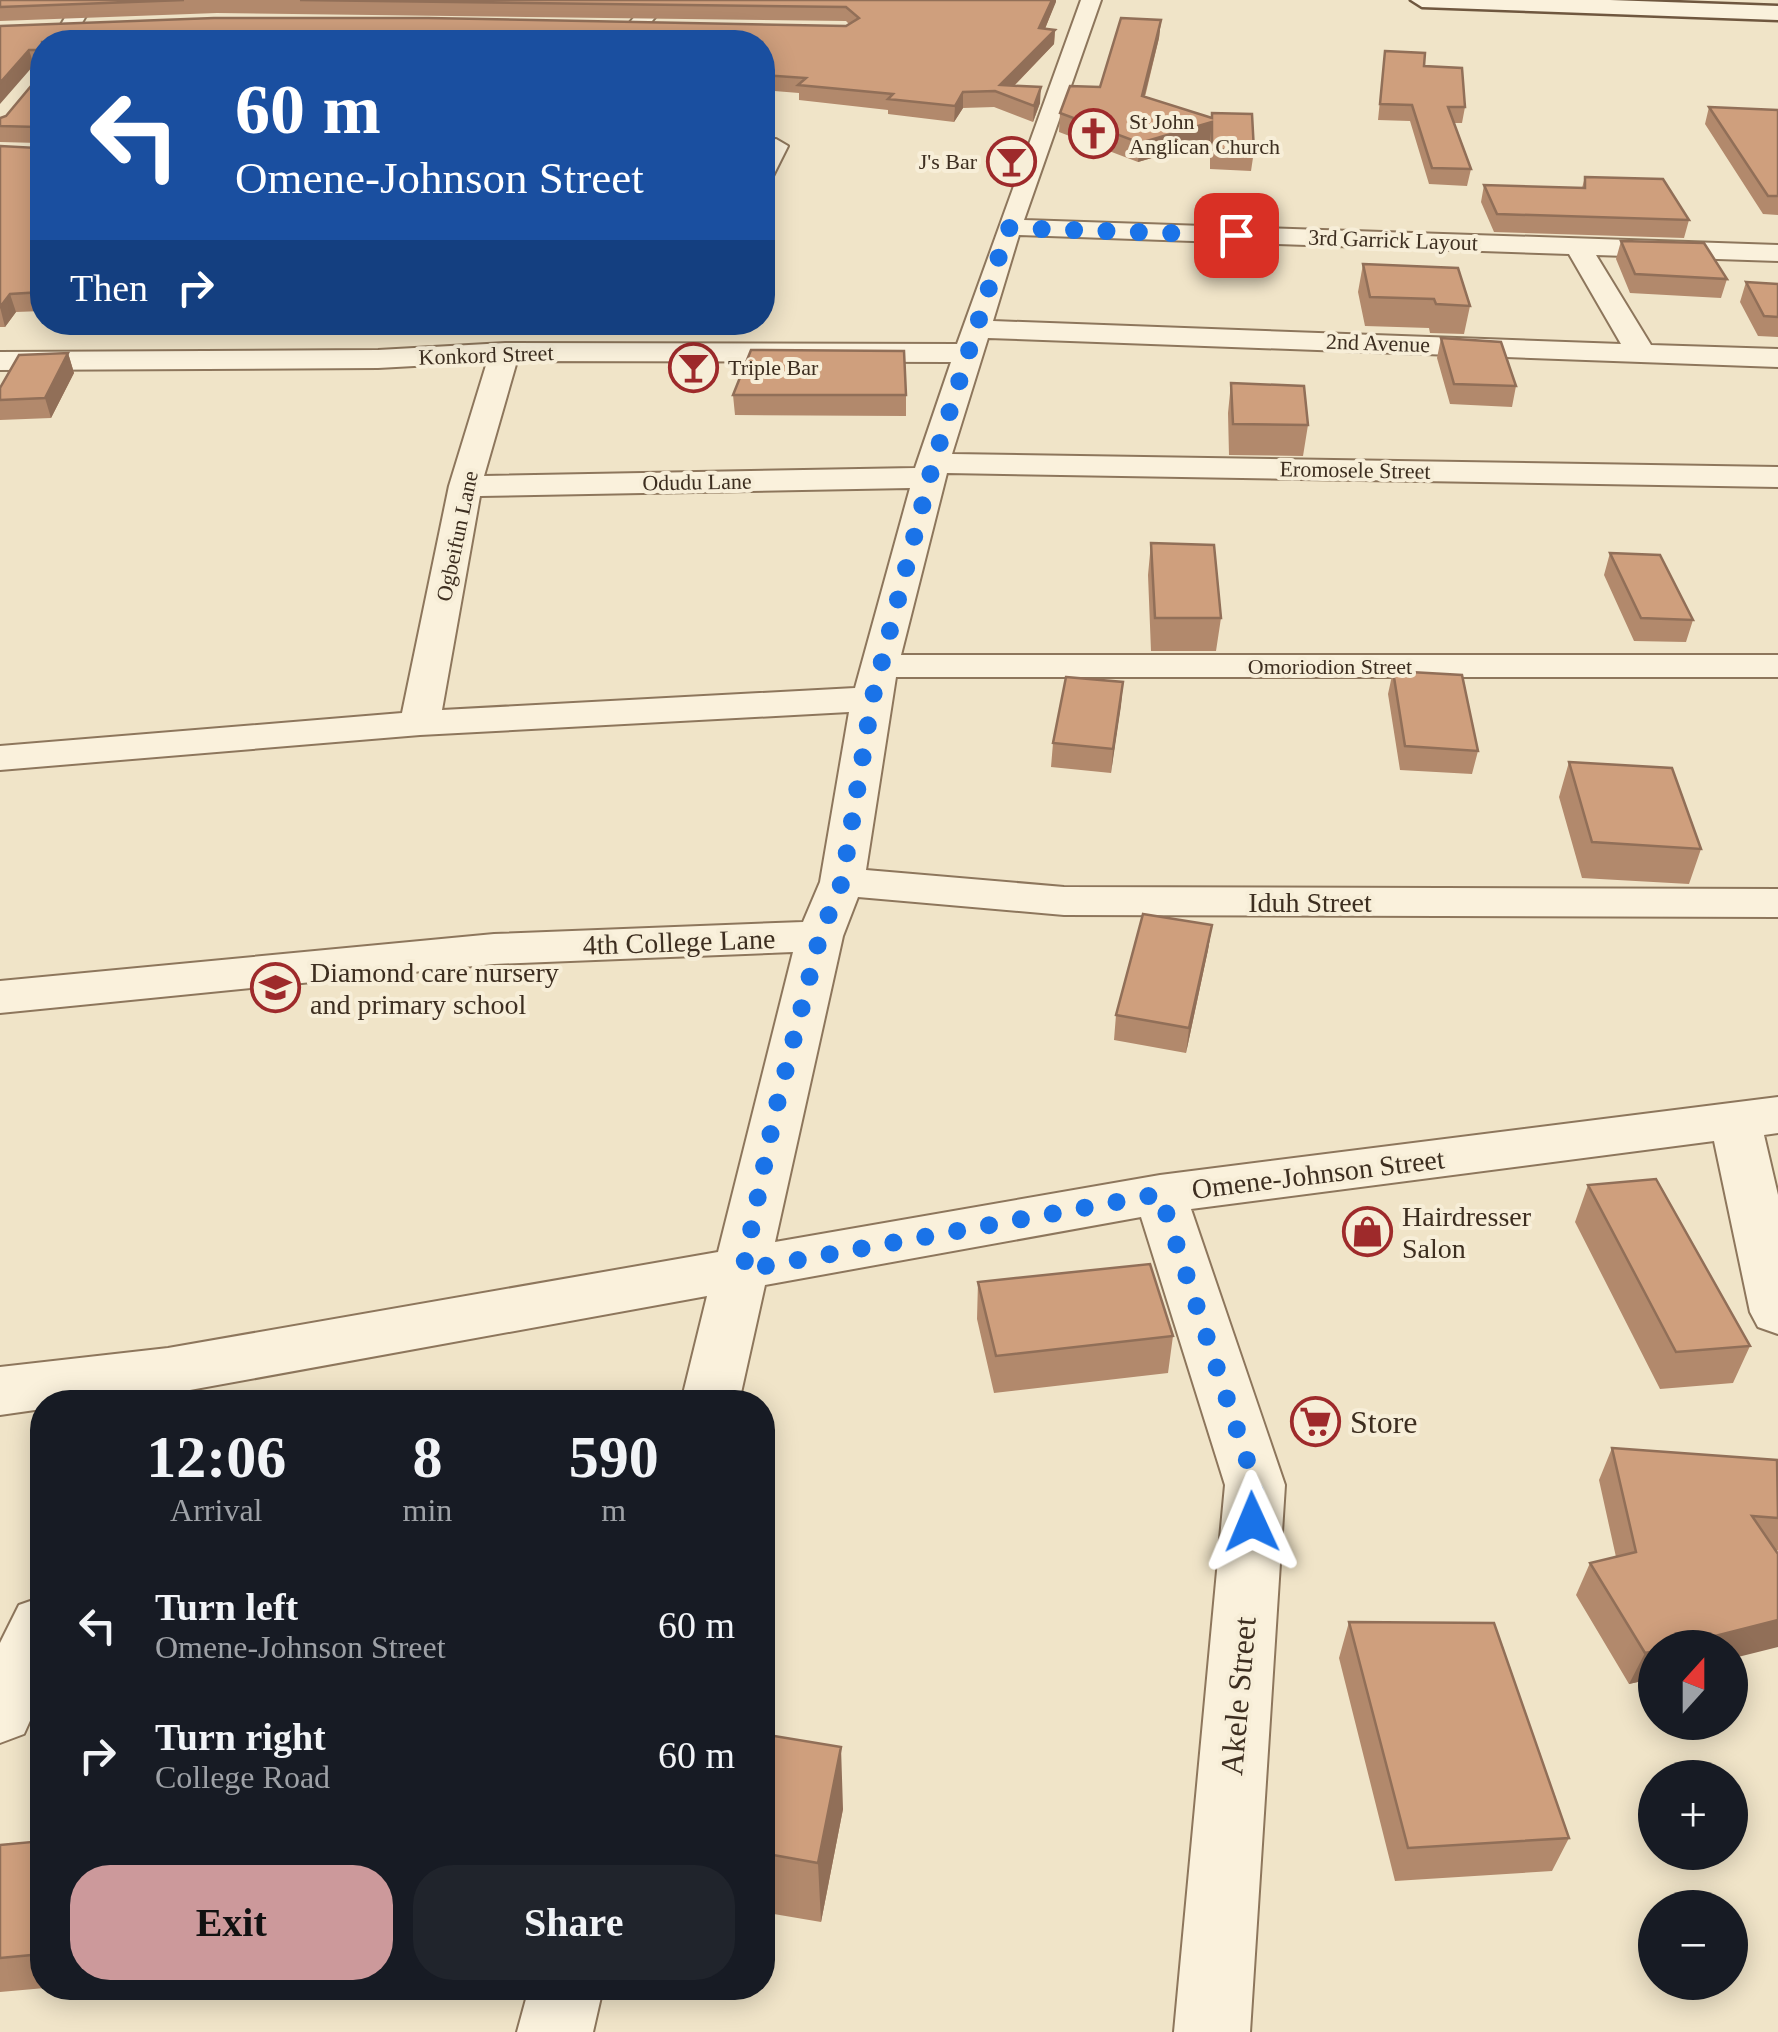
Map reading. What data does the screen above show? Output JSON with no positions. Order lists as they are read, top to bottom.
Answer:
{
  "streets": {
    "street": [
      "3rd Garrick Layout",
      "2nd Avenue",
      "Konkord Street",
      "Eromosele Street",
      "Odudu Lane",
      "Ogbeifun Lane",
      "Omoriodion Street",
      "Iduh Street",
      "4th College Lane",
      "Omene-Johnson Street",
      "Akele Street"
    ]
  },
  "crossings": [
    ["2nd Avenue", "Konkord Street"],
    ["Konkord Street", "Ogbeifun Lane"],
    ["Eromosele Street", "Odudu Lane"],
    ["Odudu Lane", "Ogbeifun Lane"],
    ["Ogbeifun Lane", "Omoriodion Street"],
    ["Omene-Johnson Street", "Akele Street"]
  ],
  "places": {
    "church": ["St John Anglican Church"],
    "bar": ["J's Bar", "Triple Bar"],
    "school or university": ["Diamond care nursery and primary school"],
    "shop": ["Hairdresser Salon"],
    "supermarket": ["Store"]
  },
  "north": "top",
  "page": {
    "turn": ["60 m", "Omene-Johnson Street"],
    "then": "Then",
    "eta": [
      "12:06",
      "Arrival",
      "8",
      "min",
      "590",
      "m"
    ],
    "list": [
      {
        "name": "Turn left",
        "note": "Omene-Johnson Street",
        "value": "60 m"
      },
      {
        "name": "Turn right",
        "note": "College Road",
        "value": "60 m"
      }
    ],
    "map_buttons": ["+", "−"],
    "buttons": ["Exit", "Share"]
  }
}
